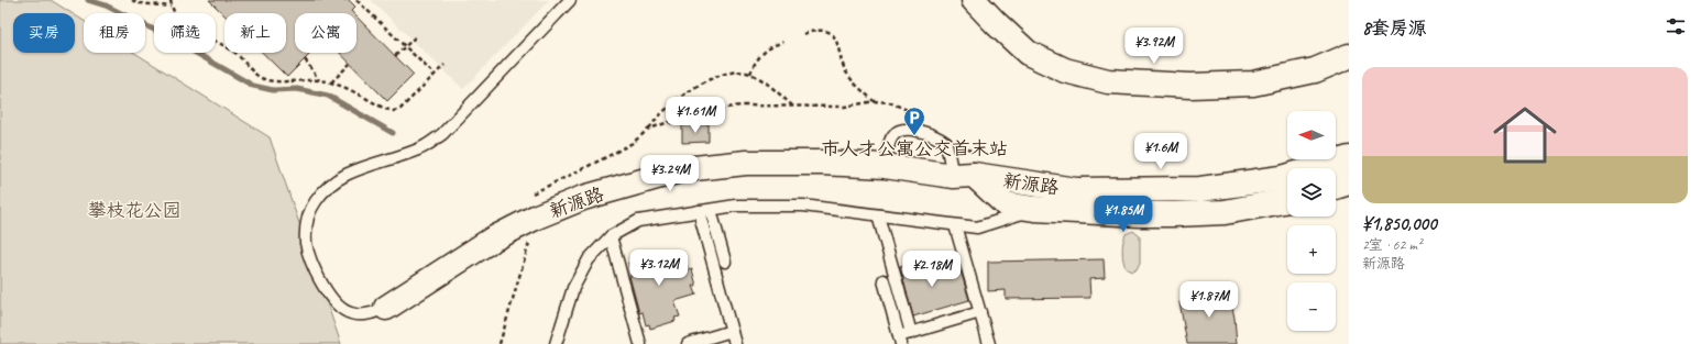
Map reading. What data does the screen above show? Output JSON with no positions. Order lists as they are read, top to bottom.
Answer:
{
  "streets": {
    "street": ["新源路"]
  },
  "parks": ["攀枝花公园"],
  "places": {
    "parking": ["市人才公寓公交首末站"]
  },
  "north": "left",
  "page": {
    "heading": "8套房源",
    "chip": [
      "买房",
      "租房",
      "筛选",
      "新上",
      "公寓"
    ],
    "price": [
      "¥3.92M",
      "¥1.61M",
      "¥1.6M",
      "¥3.24M",
      "¥1.85M",
      "¥3.12M",
      "¥2.18M",
      "¥1.87M"
    ],
    "list": [
      {
        "name": "¥1,850,000",
        "note": "2室 · 62 m² · 新源路"
      }
    ],
    "map_buttons": ["+", "−"]
  }
}
